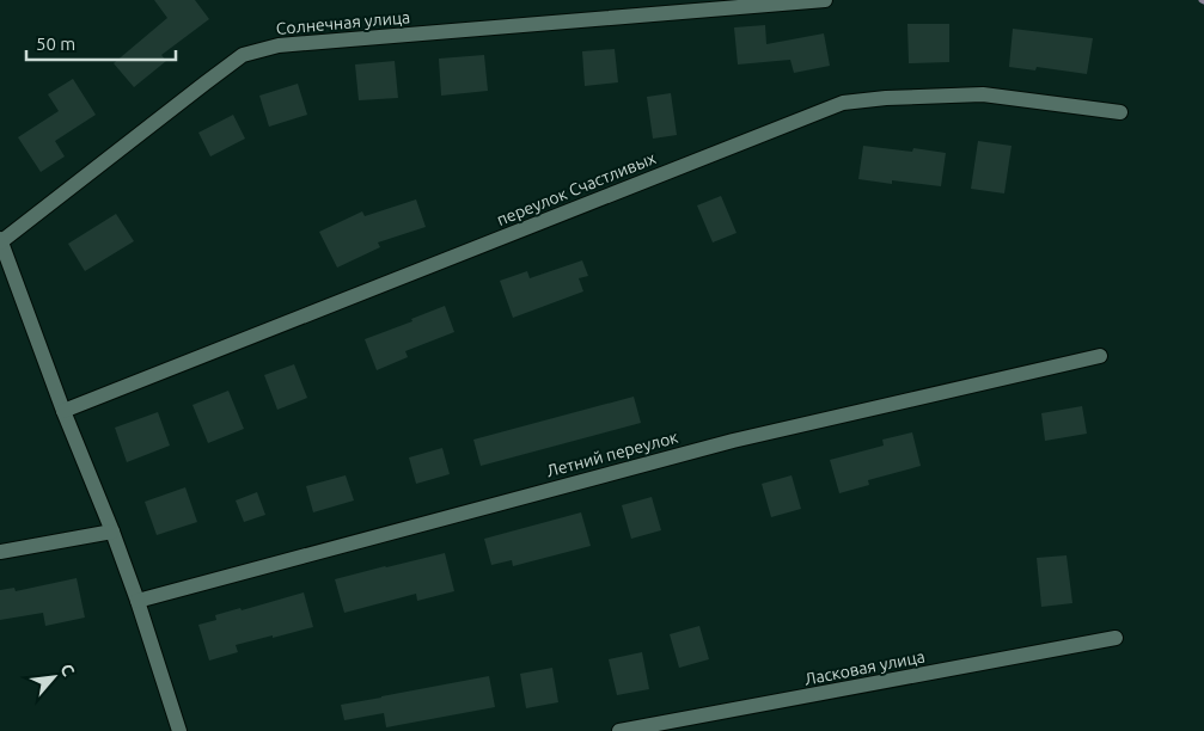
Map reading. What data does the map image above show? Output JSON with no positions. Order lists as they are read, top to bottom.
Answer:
{
  "streets": {
    "street": [
      "Солнечная улица",
      "переулок Счастливых",
      "Летний переулок",
      "Ласковая улица"
    ]
  },
  "scale_bar": "50 m",
  "north": "top right"
}
